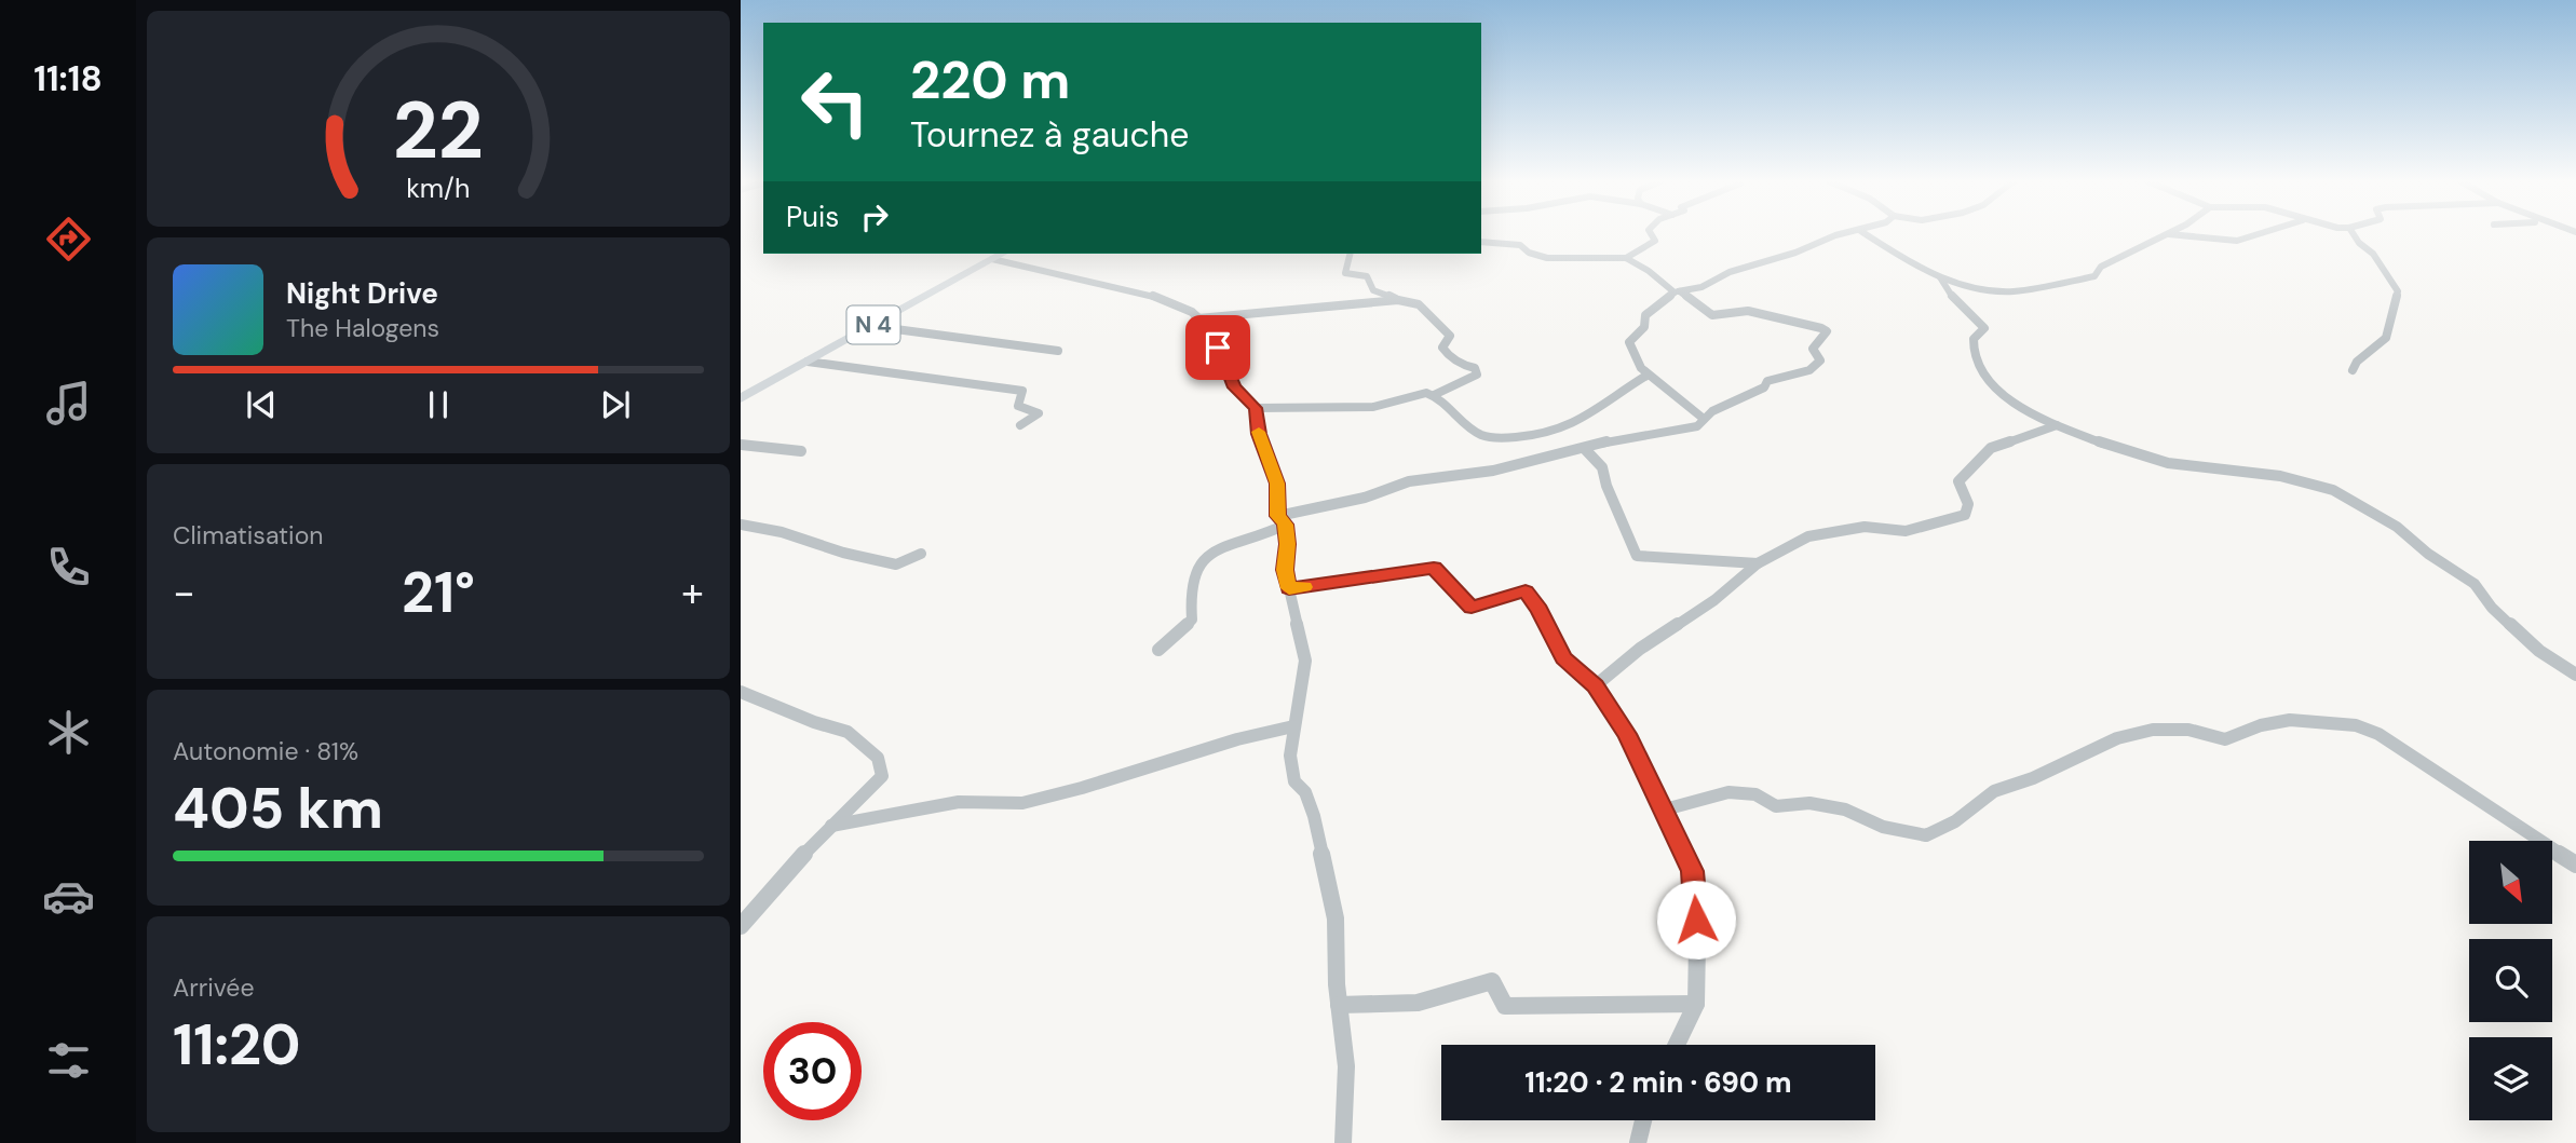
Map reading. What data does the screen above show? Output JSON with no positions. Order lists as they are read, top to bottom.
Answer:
{
  "streets": {
    "main road": ["N 4"]
  },
  "north": "bottom right",
  "page": {
    "tabs": "11:18",
    "turn": ["220 m", "Tournez à gauche"],
    "then": "Puis",
    "song": ["Night Drive", "The Halogens"],
    "tile": [
      "Climatisation",
      ["Autonomie · 81%", "405 km"],
      ["Arrivée", "11:20"]
    ],
    "heat": ["−", "21°", "+"],
    "limit": "30",
    "trip": "11:20 · 2 min · 690 m",
    "gauge": ["22", "km/h"]
  }
}
